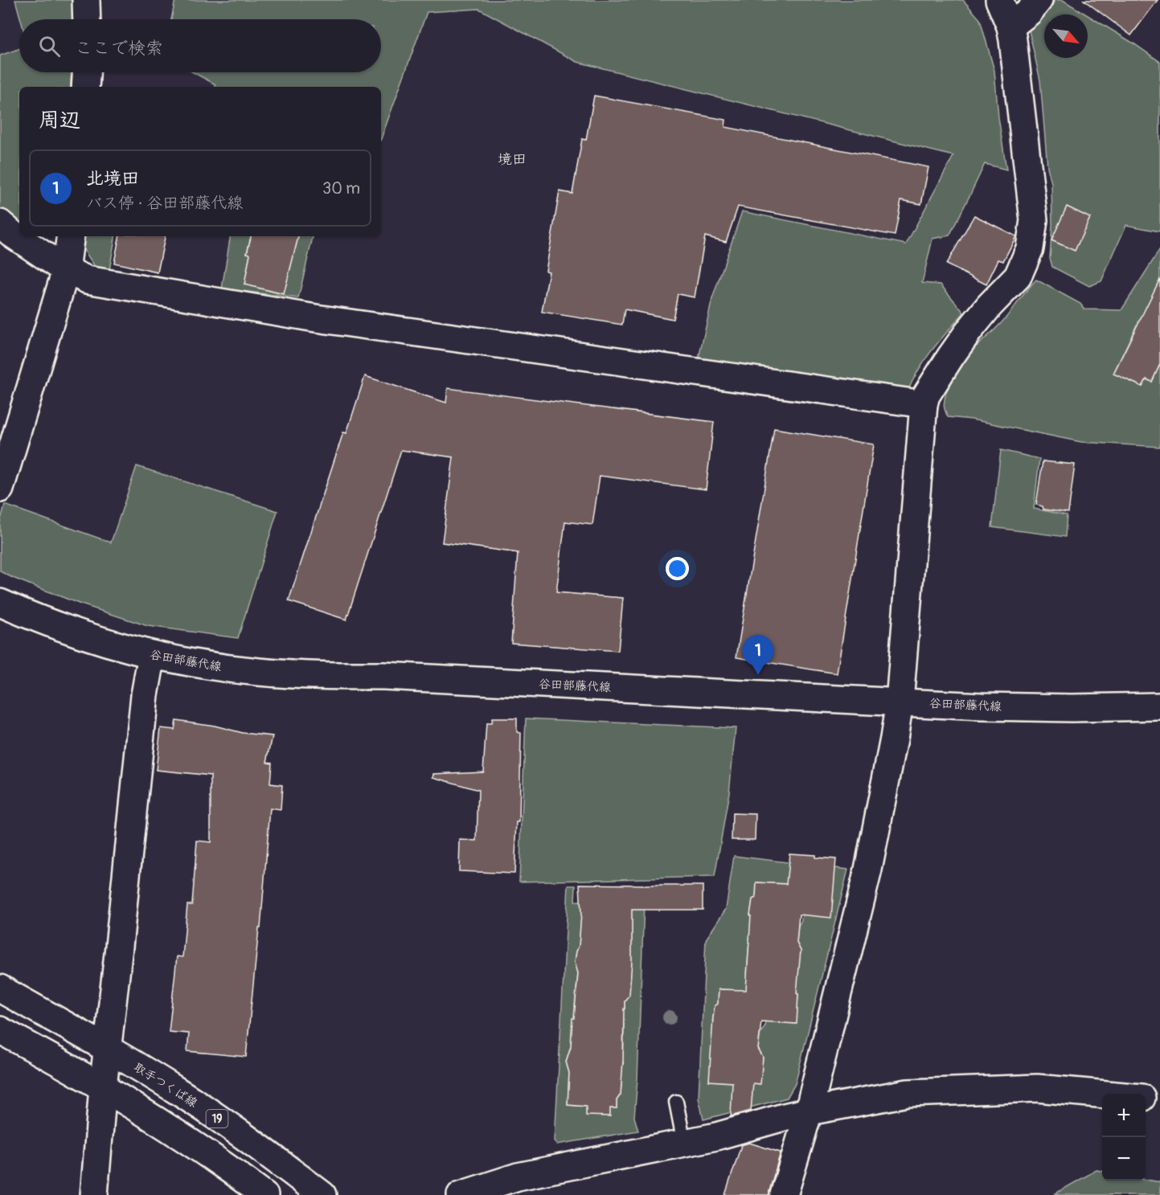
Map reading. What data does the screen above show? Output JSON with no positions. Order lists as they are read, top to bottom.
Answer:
{
  "streets": {
    "street": ["谷田部藤代線", "取手つくば線", "19"]
  },
  "districts": ["境田"],
  "north": "bottom right",
  "page": {
    "search": "ここで検索",
    "heading": "周辺",
    "list": [
      {
        "mark": "1",
        "name": "北境田",
        "note": "バス停 · 谷田部藤代線",
        "value": "30 m"
      }
    ],
    "pins": "1",
    "map_buttons": ["+", "−"]
  }
}
